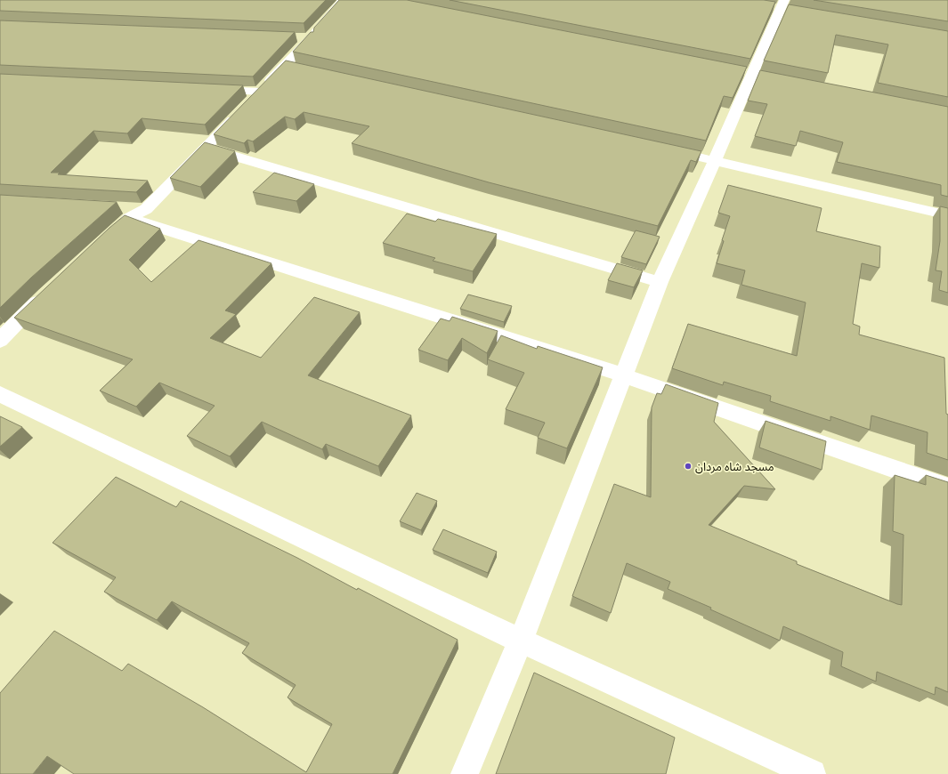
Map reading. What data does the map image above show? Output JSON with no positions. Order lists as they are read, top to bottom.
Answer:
{
  "places": ["مسجد شاه مردان"]
}
